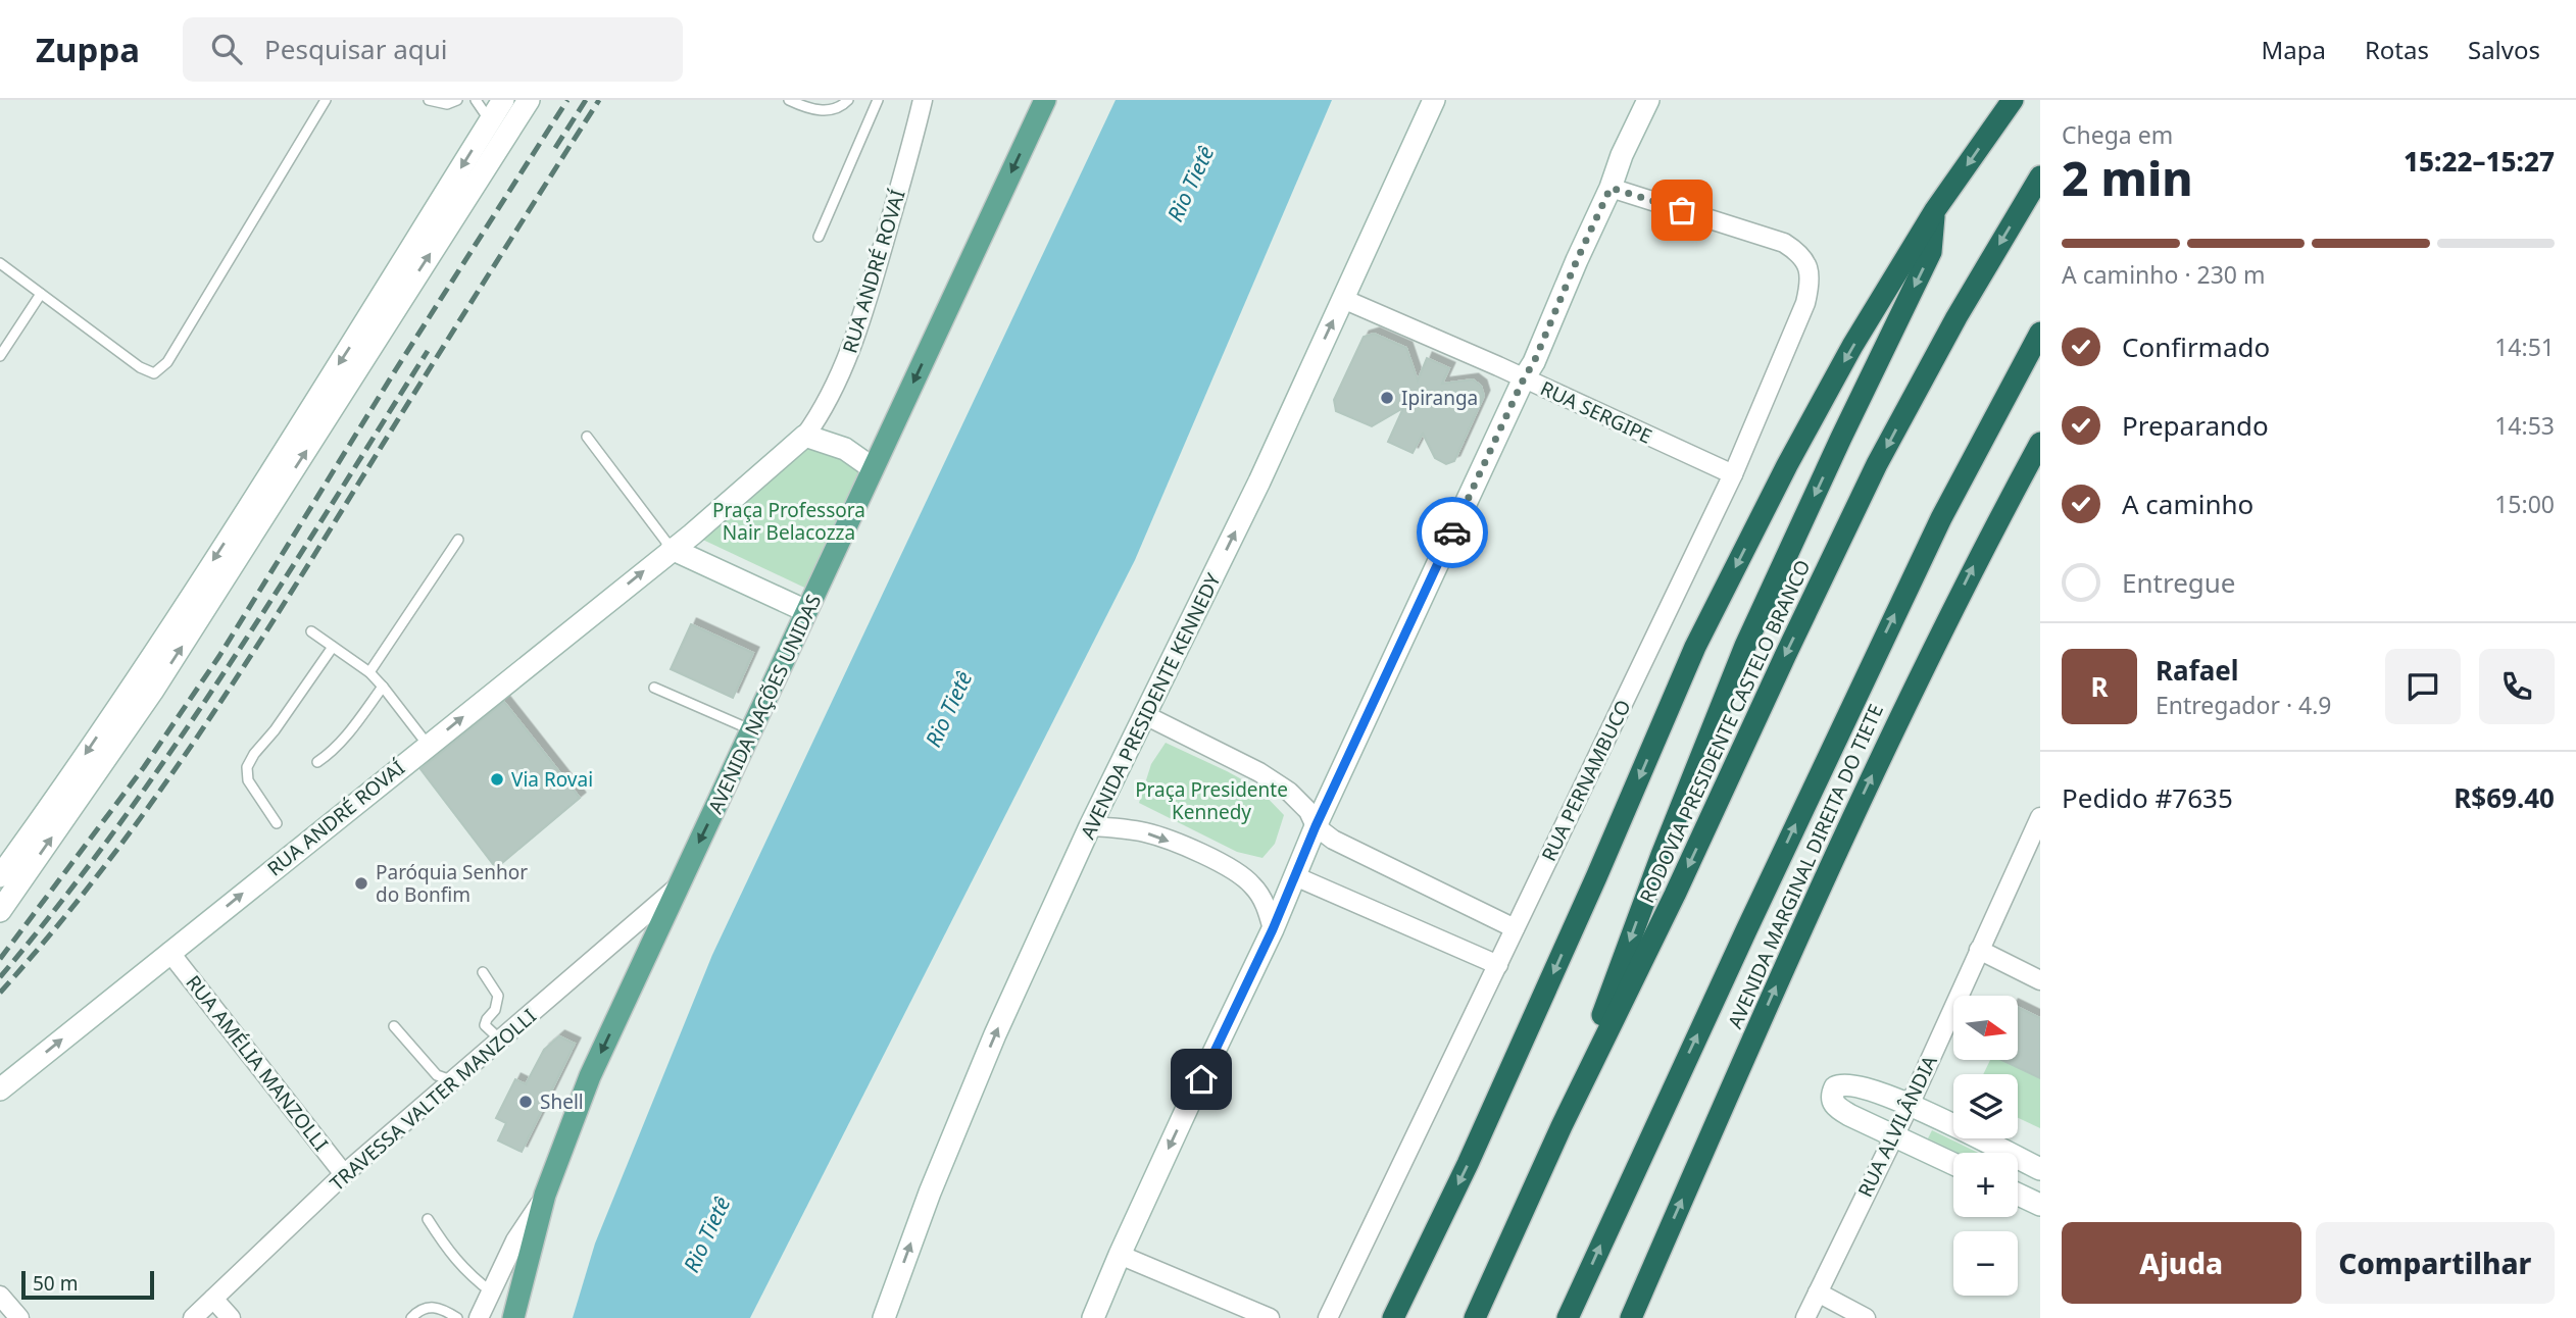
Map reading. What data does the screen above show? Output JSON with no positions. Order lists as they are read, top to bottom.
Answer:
{
  "streets": {
    "highway": ["RODOVIA PRESIDENTE CASTELO BRANCO", "AVENIDA MARGINAL DIREITA DO TIETE"],
    "main road": ["RUA ANDRÉ ROVAÍ", "AVENIDA NAÇÕES UNIDAS", "AVENIDA PRESIDENTE KENNEDY"],
    "street": [
      "RUA SERGIPE",
      "RUA PERNAMBUCO",
      "RUA AMÉLIA MANZOLLI",
      "TRAVESSA VALTER MANZOLLI",
      "RUA ALVILÂNDIA"
    ]
  },
  "crossings": [
    ["RUA ANDRÉ ROVAÍ", "RUA AMÉLIA MANZOLLI"],
    ["RUA SERGIPE", "AVENIDA PRESIDENTE KENNEDY"],
    ["RUA SERGIPE", "RUA PERNAMBUCO"],
    ["AVENIDA NAÇÕES UNIDAS", "TRAVESSA VALTER MANZOLLI"],
    ["RUA AMÉLIA MANZOLLI", "TRAVESSA VALTER MANZOLLI"]
  ],
  "one_way": ["RUA ANDRÉ ROVAÍ", "AVENIDA NAÇÕES UNIDAS", "AVENIDA PRESIDENTE KENNEDY"],
  "water": ["Rio Tietê"],
  "parks": ["Praça Professora Nair Belacozza", "Praça Presidente Kennedy"],
  "places": [
    "Ipiranga",
    "Via Rovai",
    "Paróquia Senhor do Bonfim",
    "Shell"
  ],
  "scale_bar": "50 m",
  "north": "right",
  "page": {
    "header": "Zuppa",
    "search": "Pesquisar aqui",
    "nav": ["Mapa", "Rotas", "Salvos"],
    "heading": ["2 min", "Chega em", "15:22–15:27"],
    "panel": [
      "Rafael",
      "Entregador · 4.9",
      "Pedido #7635",
      "R$69.40"
    ],
    "bar": "A caminho · 230 m",
    "list": [
      ["Confirmado", "14:51"],
      ["Preparando", "14:53"],
      ["A caminho", "15:00"],
      "Entregue"
    ],
    "round": "R",
    "map_buttons": ["+", "−"],
    "buttons": ["Ajuda", "Compartilhar"],
    "scale": "50 m"
  }
}
